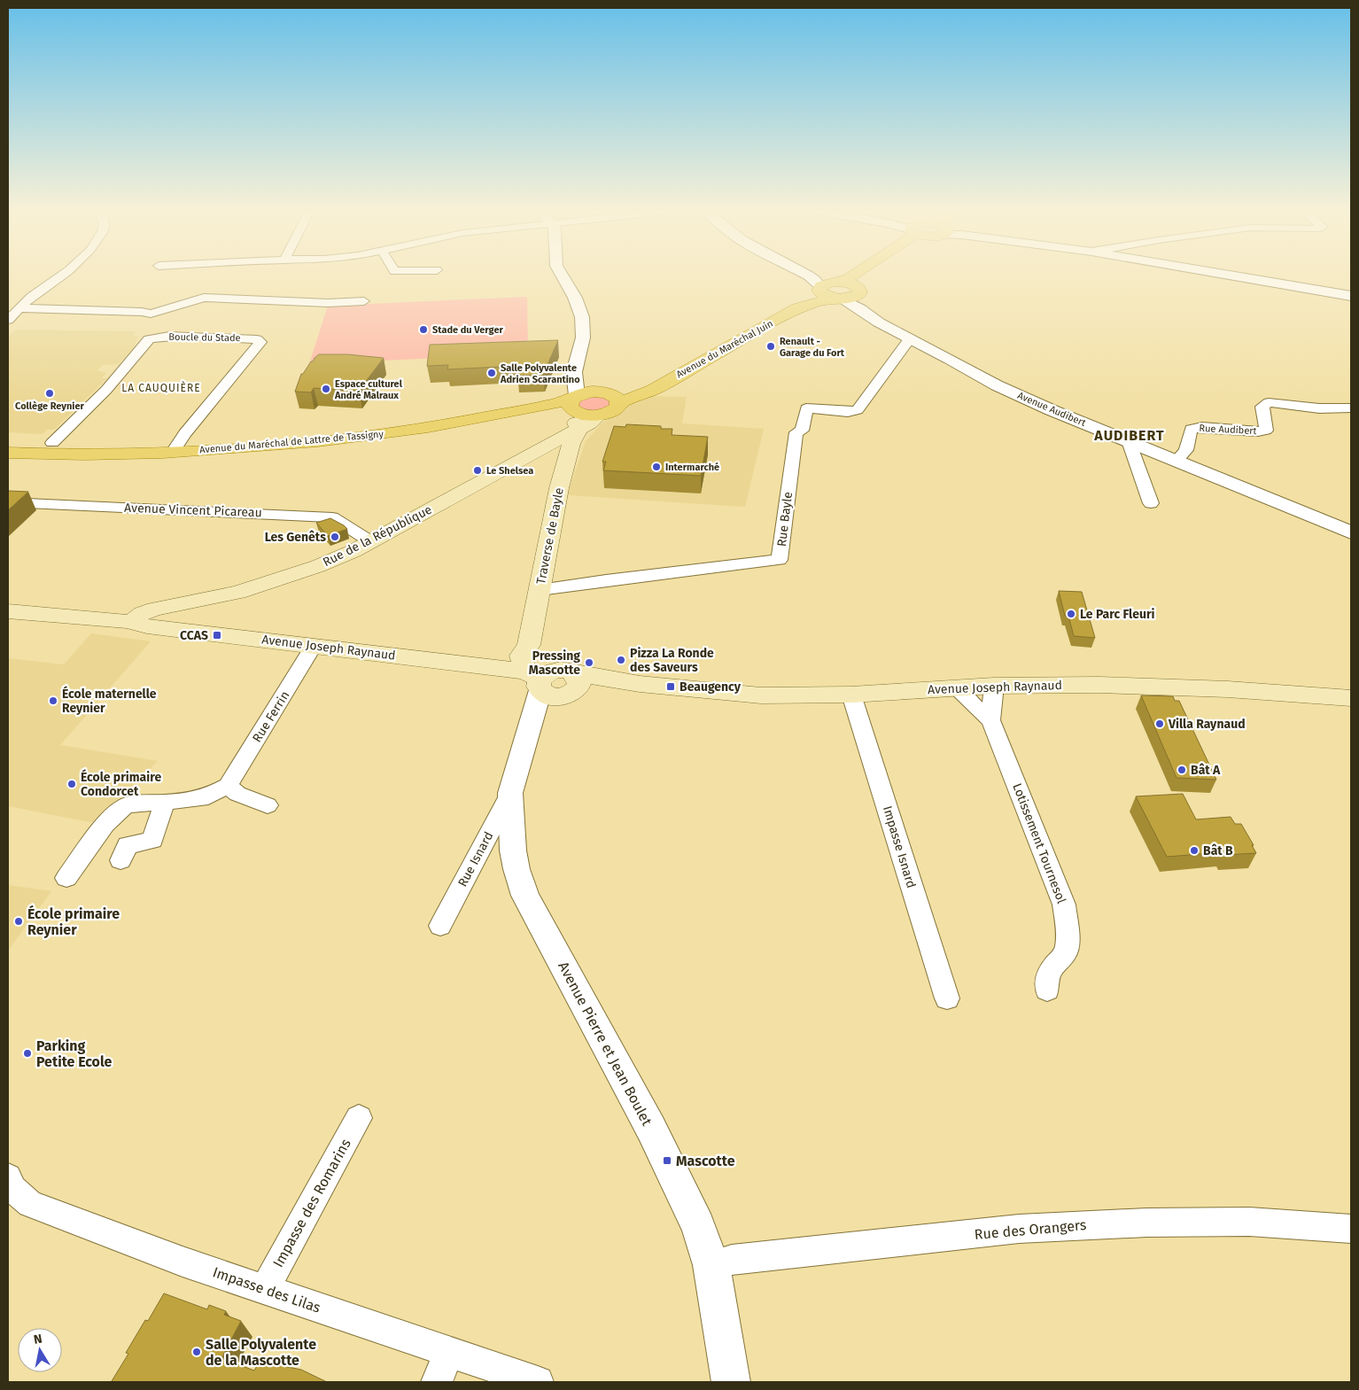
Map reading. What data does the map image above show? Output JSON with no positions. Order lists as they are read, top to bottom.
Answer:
{
  "streets": {
    "main road": [
      "Avenue du Maréchal Juin",
      "Avenue du Maréchal de Lattre de Tassigny",
      "Rue de la République",
      "Traverse de Bayle",
      "Avenue Joseph Raynaud"
    ],
    "street": [
      "Boucle du Stade",
      "Avenue Audibert",
      "Rue Audibert",
      "Avenue Vincent Picareau",
      "Rue Bayle",
      "Rue Ferrin",
      "Lotissement Tournesol",
      "Impasse Isnard",
      "Rue Isnard",
      "Avenue Pierre et Jean Boulet",
      "Impasse des Romarins",
      "Rue des Orangers",
      "Impasse des Lilas"
    ]
  },
  "crossings": [
    ["Boucle du Stade", "Avenue du Maréchal de Lattre de Tassigny"],
    ["Avenue du Maréchal Juin", "Avenue du Maréchal de Lattre de Tassigny"],
    ["Avenue du Maréchal Juin", "Rue de la République"],
    ["Avenue du Maréchal Juin", "Traverse de Bayle"],
    ["Avenue Audibert", "Rue Audibert"],
    ["Avenue Audibert", "Rue Bayle"],
    ["Avenue du Maréchal de Lattre de Tassigny", "Rue de la République"],
    ["Avenue du Maréchal de Lattre de Tassigny", "Traverse de Bayle"],
    ["Avenue Vincent Picareau", "Rue de la République"],
    ["Rue Bayle", "Traverse de Bayle"],
    ["Rue de la République", "Traverse de Bayle"],
    ["Rue de la République", "Avenue Joseph Raynaud"],
    ["Traverse de Bayle", "Avenue Joseph Raynaud"],
    ["Traverse de Bayle", "Avenue Pierre et Jean Boulet"],
    ["Avenue Joseph Raynaud", "Rue Ferrin"],
    ["Avenue Joseph Raynaud", "Lotissement Tournesol"],
    ["Avenue Joseph Raynaud", "Impasse Isnard"],
    ["Avenue Joseph Raynaud", "Avenue Pierre et Jean Boulet"],
    ["Rue Isnard", "Avenue Pierre et Jean Boulet"],
    ["Avenue Pierre et Jean Boulet", "Rue des Orangers"],
    ["Impasse des Romarins", "Impasse des Lilas"]
  ],
  "districts": ["LA CAUQUIÈRE", "AUDIBERT"],
  "places": {
    "other": [
      "Stade du Verger",
      "Renault - Garage du Fort",
      "Salle Polyvalente Adrien Scarantino",
      "Espace culturel André Malraux",
      "Collège Reynier",
      "Intermarché",
      "Le Shelsea",
      "Les Genêts",
      "Le Parc Fleuri",
      "Pizza La Ronde des Saveurs",
      "Pressing Mascotte",
      "École maternelle Reynier",
      "Villa Raynaud",
      "Bât A",
      "École primaire Condorcet",
      "Bât B",
      "École primaire Reynier",
      "Parking Petite Ecole",
      "Salle Polyvalente de la Mascotte"
    ],
    "transit": ["CCAS", "Beaugency", "Mascotte"]
  },
  "north": "top"
}
